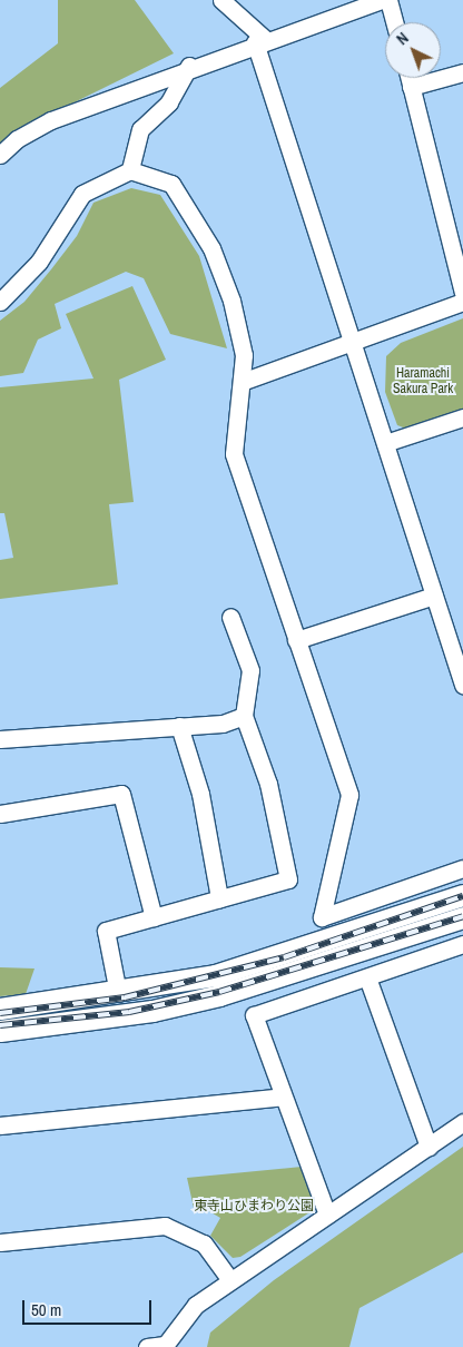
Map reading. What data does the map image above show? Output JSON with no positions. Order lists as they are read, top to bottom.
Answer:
{
  "parks": ["Haramachi Sakura Park", "東寺山ひまわり公園"],
  "scale_bar": "50 m",
  "north": "top left"
}
